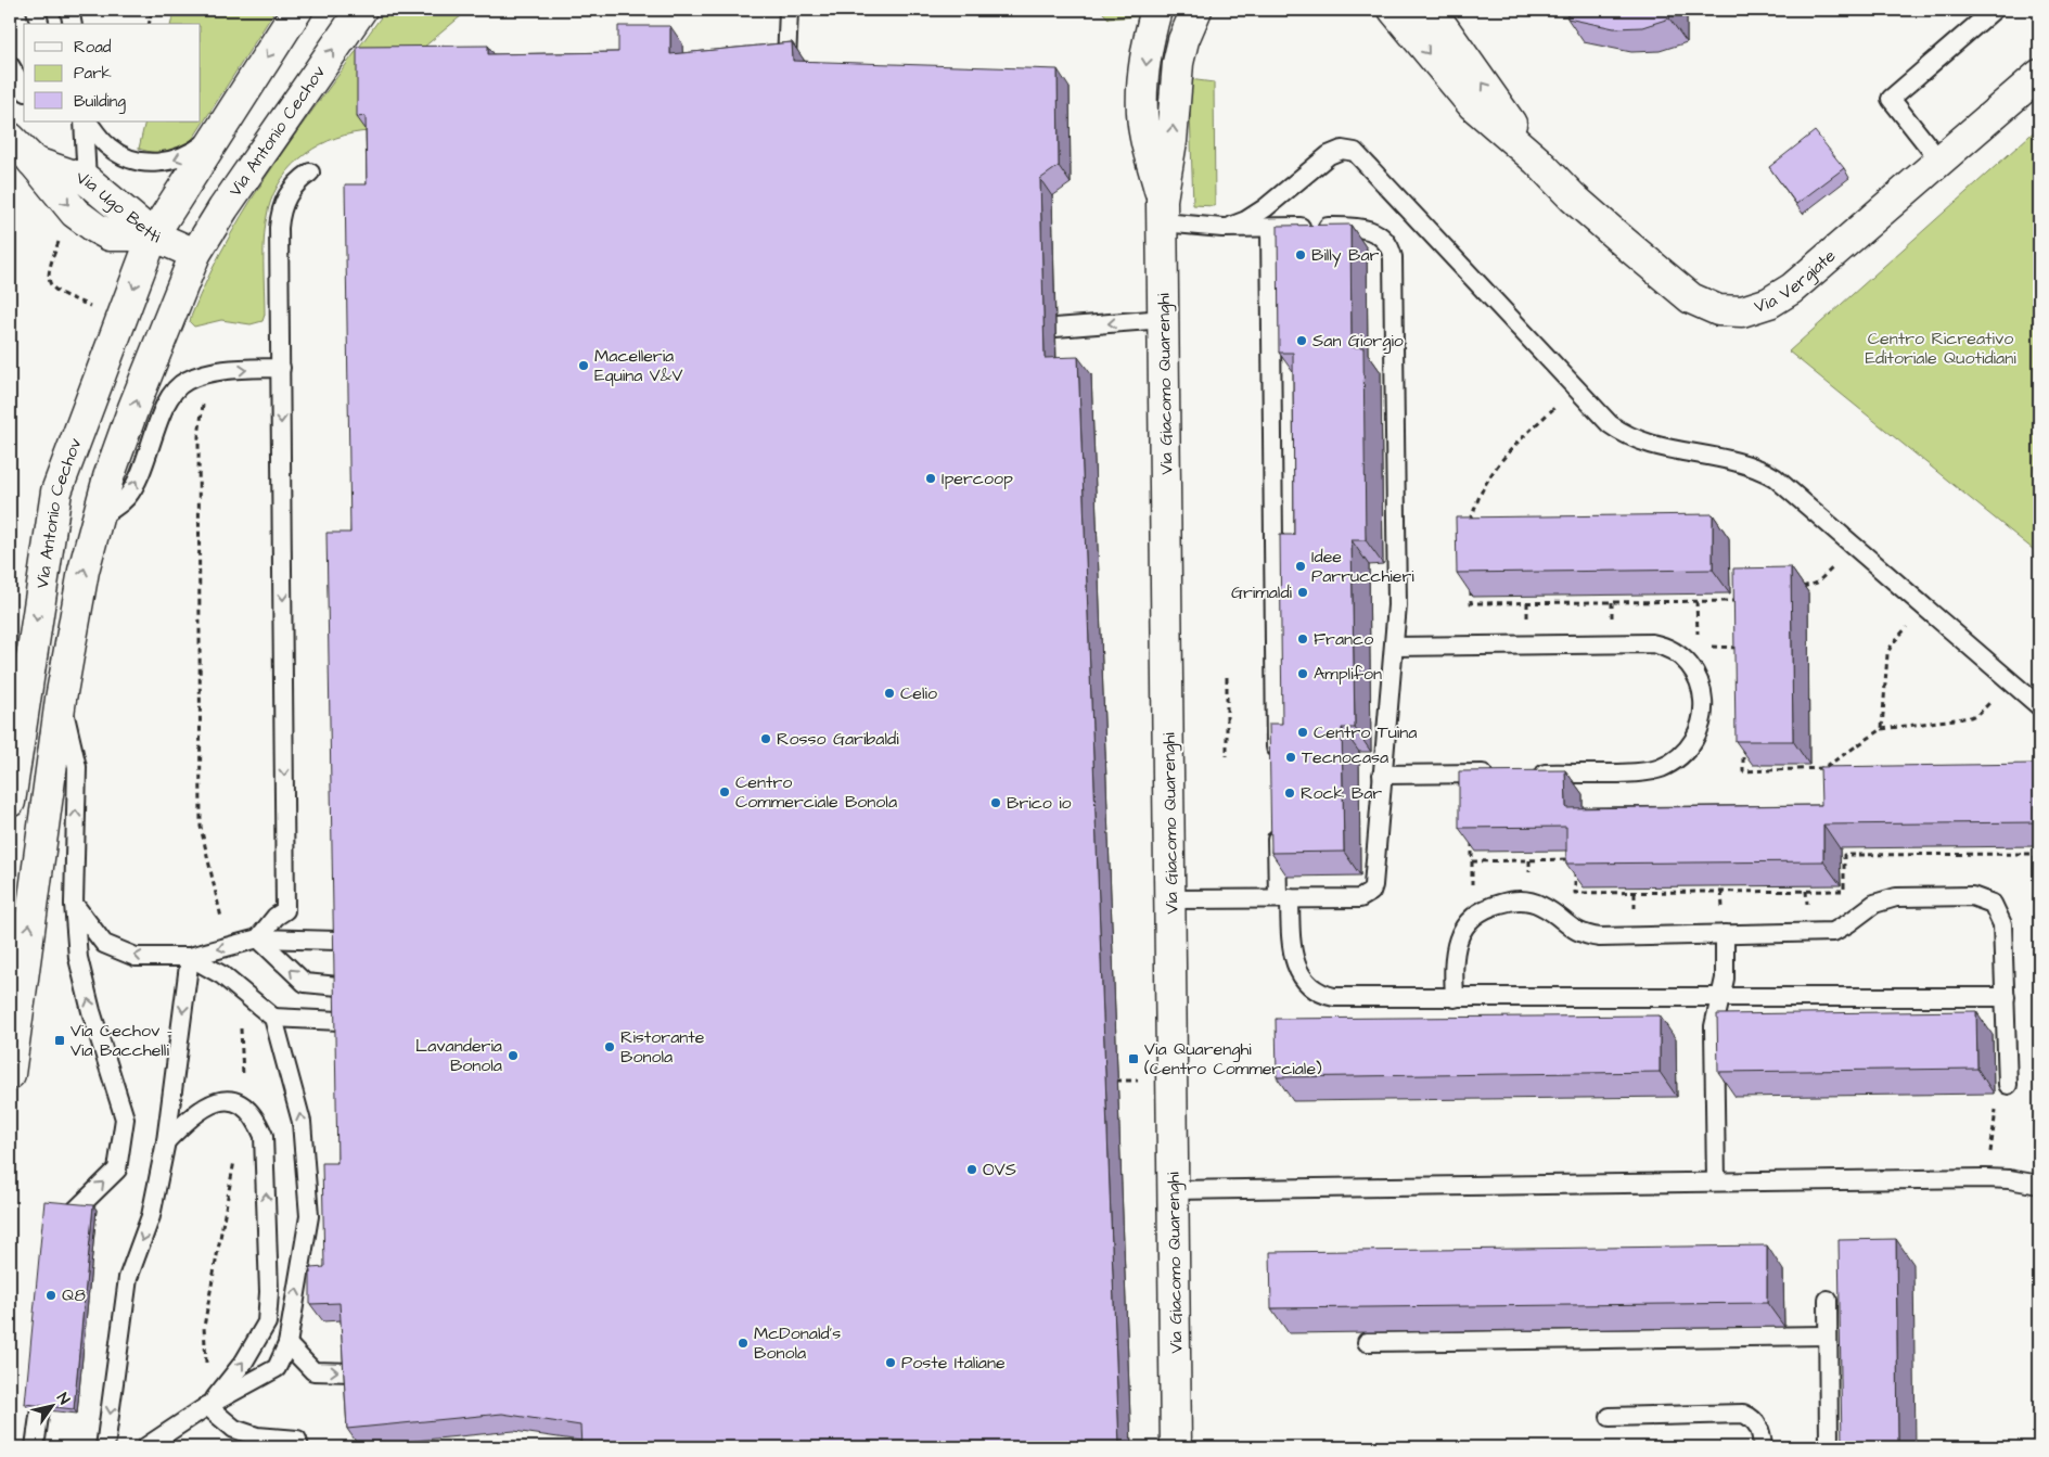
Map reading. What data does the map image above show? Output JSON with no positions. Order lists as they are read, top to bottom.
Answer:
{
  "streets": {
    "street": [
      "Via Antonio Cechov",
      "Via Ugo Betti",
      "Via Vergiate",
      "Via Giacomo Quarenghi"
    ]
  },
  "crossings": [
    ["Via Antonio Cechov", "Via Ugo Betti"]
  ],
  "parks": ["Centro Ricreativo Editoriale Quotidiani"],
  "places": {
    "other": [
      "Billy Bar",
      "San Giorgio",
      "Macelleria Equina V&V",
      "Ipercoop",
      "Idee Parrucchieri",
      "Grimaldi",
      "Franco",
      "Amplifon",
      "Celio",
      "Centro Tuina",
      "Rosso Garibaldi",
      "Tecnocasa",
      "Centro Commerciale Bonola",
      "Rock Bar",
      "Brico io",
      "Ristorante Bonola",
      "Lavanderia Bonola",
      "OVS",
      "Q8",
      "McDonald's Bonola",
      "Poste Italiane"
    ],
    "transit": ["Via Cechov - Via Bacchelli", "Via Quarenghi (Centro Commerciale)"]
  },
  "legend": ["Road", "Park", "Building"],
  "north": "top right"
}
